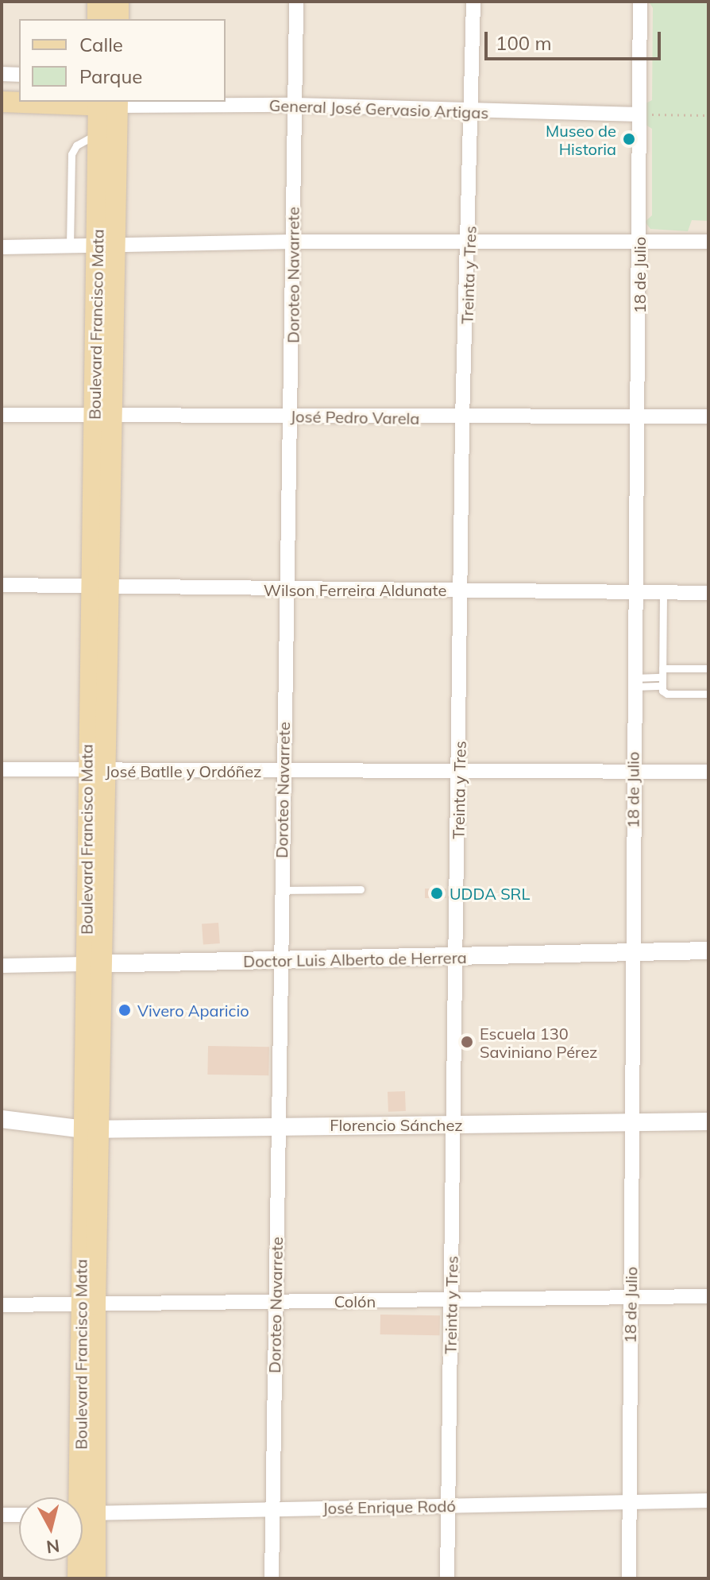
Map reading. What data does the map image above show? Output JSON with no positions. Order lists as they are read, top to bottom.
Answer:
{
  "streets": {
    "main road": ["Boulevard Francisco Mata"],
    "street": [
      "General José Gervasio Artigas",
      "Doroteo Navarrete",
      "Treinta y Tres",
      "18 de Julio",
      "José Pedro Varela",
      "Wilson Ferreira Aldunate",
      "José Batlle y Ordóñez",
      "Doctor Luis Alberto de Herrera",
      "Florencio Sánchez",
      "Colón",
      "José Enrique Rodó"
    ]
  },
  "crossings": [
    ["General José Gervasio Artigas", "Doroteo Navarrete"],
    ["General José Gervasio Artigas", "Treinta y Tres"],
    ["General José Gervasio Artigas", "18 de Julio"],
    ["General José Gervasio Artigas", "Boulevard Francisco Mata"],
    ["Doroteo Navarrete", "José Pedro Varela"],
    ["Doroteo Navarrete", "Wilson Ferreira Aldunate"],
    ["Doroteo Navarrete", "José Batlle y Ordóñez"],
    ["Doroteo Navarrete", "Doctor Luis Alberto de Herrera"],
    ["Doroteo Navarrete", "Florencio Sánchez"],
    ["Doroteo Navarrete", "Colón"],
    ["Doroteo Navarrete", "José Enrique Rodó"],
    ["Treinta y Tres", "José Pedro Varela"],
    ["Treinta y Tres", "Wilson Ferreira Aldunate"],
    ["Treinta y Tres", "José Batlle y Ordóñez"],
    ["Treinta y Tres", "Doctor Luis Alberto de Herrera"],
    ["Treinta y Tres", "Florencio Sánchez"],
    ["Treinta y Tres", "Colón"],
    ["Treinta y Tres", "José Enrique Rodó"],
    ["18 de Julio", "José Pedro Varela"],
    ["18 de Julio", "Wilson Ferreira Aldunate"],
    ["18 de Julio", "José Batlle y Ordóñez"],
    ["18 de Julio", "Doctor Luis Alberto de Herrera"],
    ["18 de Julio", "Florencio Sánchez"],
    ["18 de Julio", "Colón"],
    ["18 de Julio", "José Enrique Rodó"],
    ["Boulevard Francisco Mata", "José Pedro Varela"],
    ["Boulevard Francisco Mata", "Wilson Ferreira Aldunate"],
    ["Boulevard Francisco Mata", "José Batlle y Ordóñez"],
    ["Boulevard Francisco Mata", "Doctor Luis Alberto de Herrera"],
    ["Boulevard Francisco Mata", "Florencio Sánchez"],
    ["Boulevard Francisco Mata", "Colón"]
  ],
  "places": [
    "Museo de Historia",
    "UDDA SRL",
    "Vivero Aparicio",
    "Escuela 130 Saviniano Pérez"
  ],
  "legend": ["Calle", "Parque"],
  "scale_bar": "100 m",
  "north": "bottom"
}
